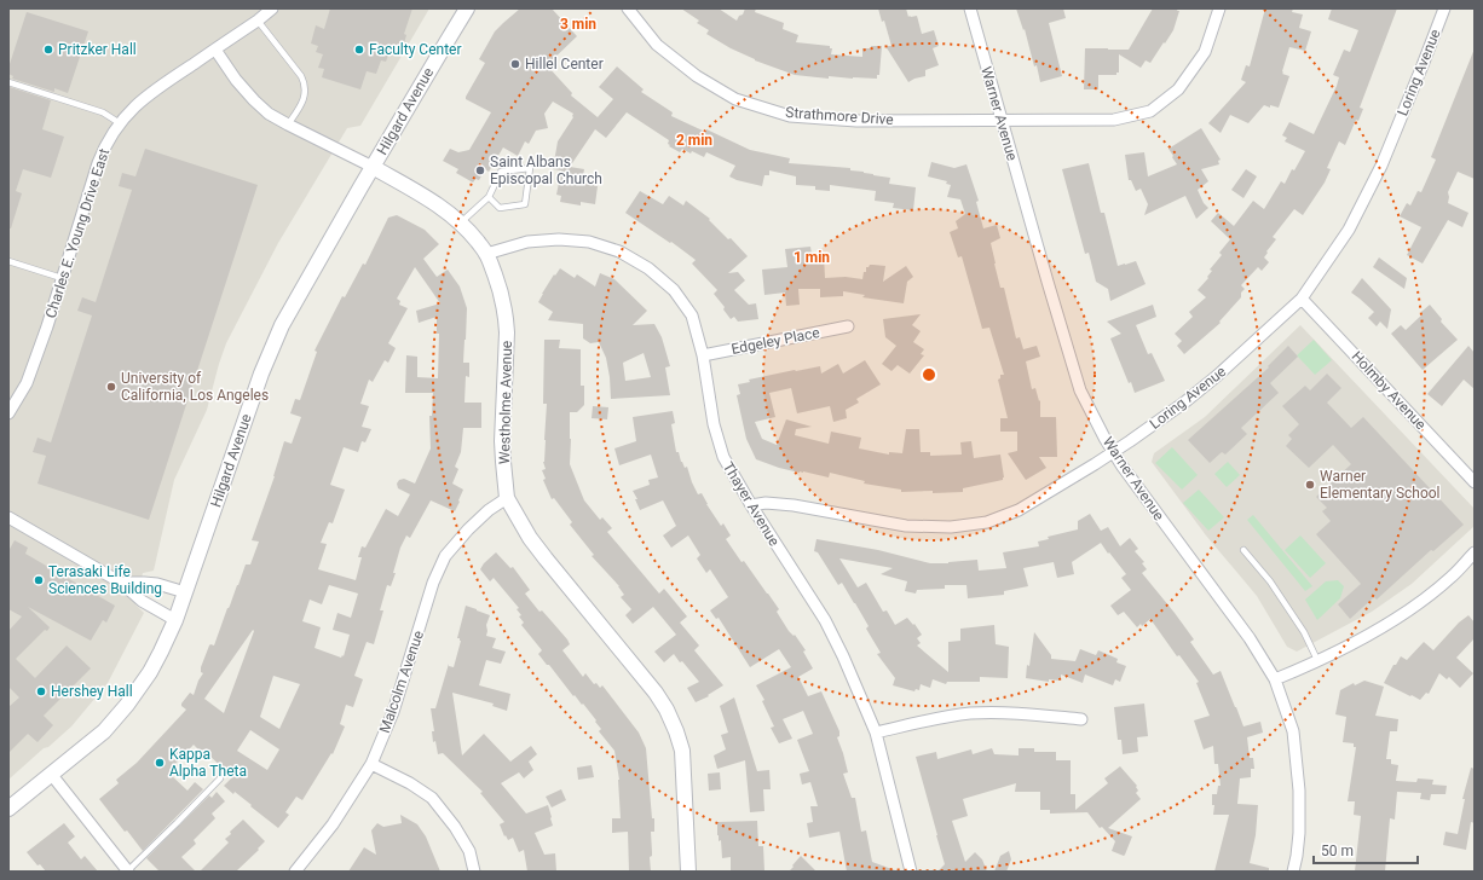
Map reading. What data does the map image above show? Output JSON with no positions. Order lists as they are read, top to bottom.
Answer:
{
  "streets": {
    "street": [
      "Loring Avenue",
      "Hilgard Avenue",
      "Warner Avenue",
      "Strathmore Drive",
      "Charles E. Young Drive East",
      "Edgeley Place",
      "Holmby Avenue",
      "Westholme Avenue",
      "Thayer Avenue",
      "Malcolm Avenue"
    ]
  },
  "crossings": [
    ["Loring Avenue", "Warner Avenue"],
    ["Loring Avenue", "Holmby Avenue"],
    ["Loring Avenue", "Thayer Avenue"],
    ["Hilgard Avenue", "Westholme Avenue"],
    ["Warner Avenue", "Strathmore Drive"],
    ["Charles E. Young Drive East", "Westholme Avenue"],
    ["Edgeley Place", "Thayer Avenue"],
    ["Westholme Avenue", "Thayer Avenue"],
    ["Westholme Avenue", "Malcolm Avenue"]
  ],
  "places": [
    "Pritzker Hall",
    "Faculty Center",
    "Hillel Center",
    "Saint Albans Episcopal Church",
    "University of California, Los Angeles",
    "Warner Elementary School",
    "Terasaki Life Sciences Building",
    "Hershey Hall",
    "Kappa Alpha Theta"
  ],
  "scale_bar": "50 m",
  "rings": ["3 min", "2 min", "1 min"]
}
